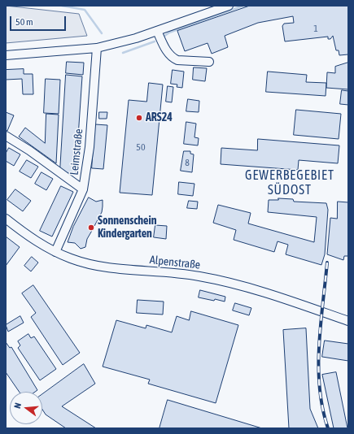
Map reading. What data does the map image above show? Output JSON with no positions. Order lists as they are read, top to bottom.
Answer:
{
  "streets": {
    "street": ["Leimstraße", "Alpenstraße"]
  },
  "crossings": [
    ["Leimstraße", "Alpenstraße"]
  ],
  "districts": ["GEWERBEGEBIET SÜDOST"],
  "places": ["ARS24", "Sonnenschein Kindergarten"],
  "house_numbers": ["1", "50", "8"],
  "scale_bar": "50 m",
  "north": "left"
}
